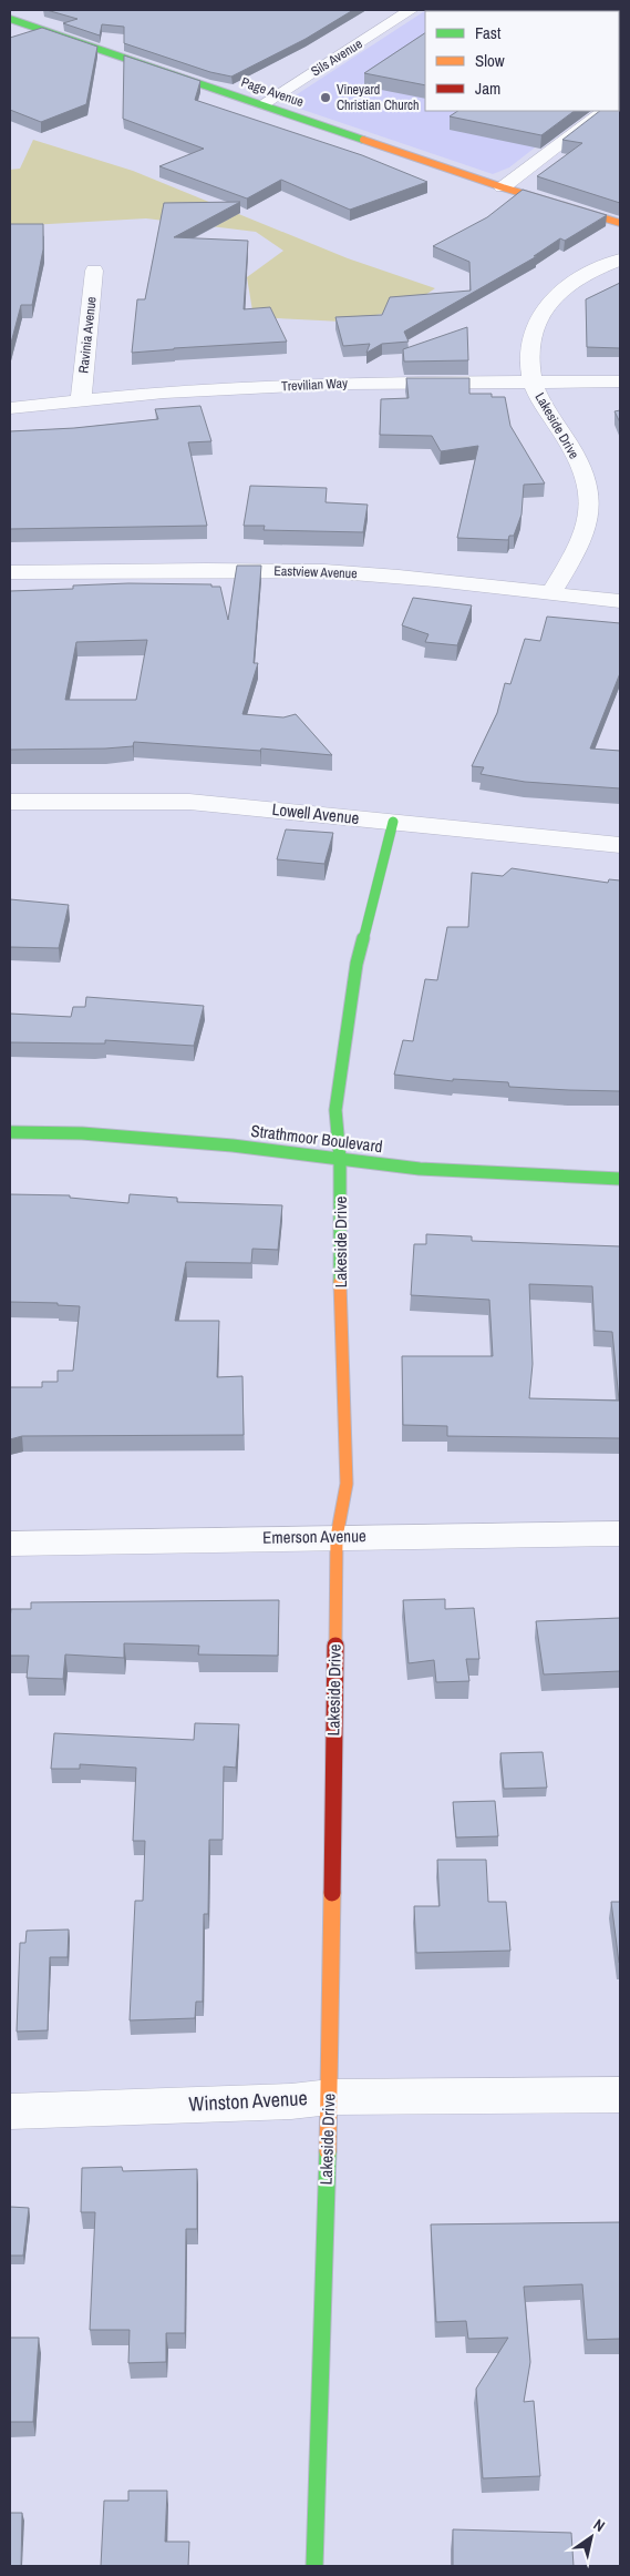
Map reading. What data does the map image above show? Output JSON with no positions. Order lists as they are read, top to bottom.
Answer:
{
  "streets": {
    "street": [
      "Sils Avenue",
      "Page Avenue",
      "Ravinia Avenue",
      "Trevilian Way",
      "Lakeside Drive",
      "Eastview Avenue",
      "Lowell Avenue",
      "Strathmoor Boulevard",
      "Emerson Avenue",
      "Winston Avenue"
    ]
  },
  "crossings": [
    ["Sils Avenue", "Page Avenue"],
    ["Ravinia Avenue", "Trevilian Way"],
    ["Trevilian Way", "Lakeside Drive"],
    ["Lakeside Drive", "Eastview Avenue"],
    ["Lakeside Drive", "Lowell Avenue"],
    ["Lakeside Drive", "Strathmoor Boulevard"],
    ["Lakeside Drive", "Emerson Avenue"],
    ["Lakeside Drive", "Winston Avenue"]
  ],
  "places": ["Vineyard Christian Church"],
  "legend": ["Fast", "Slow", "Jam"],
  "north": "top right"
}
